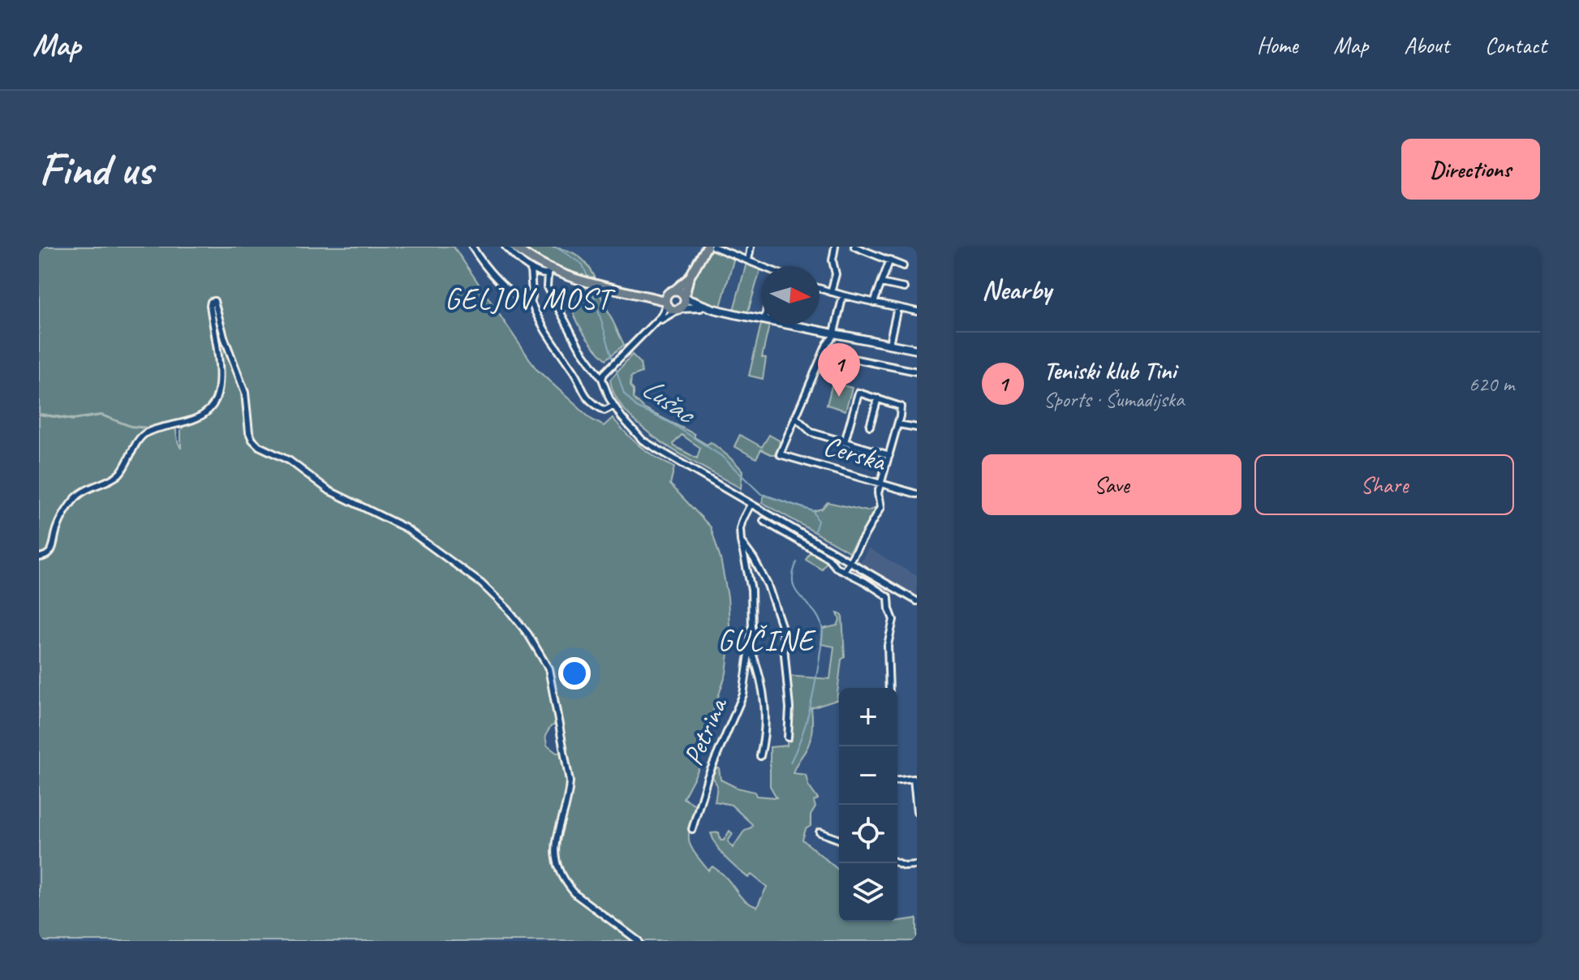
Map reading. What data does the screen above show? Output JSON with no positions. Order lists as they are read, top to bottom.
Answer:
{
  "streets": {
    "street": ["Cerska", "Petrina"]
  },
  "districts": ["GELJOV MOST", "GUČINE"],
  "water": ["Lušac"],
  "north": "right",
  "page": {
    "header": "Map",
    "nav": [
      "Home",
      "Map",
      "About",
      "Contact"
    ],
    "buttons": [
      "Directions",
      ["Save", "Share"]
    ],
    "title": "Find us",
    "heading": "Nearby",
    "list": [
      {
        "mark": "1",
        "name": "Teniski klub Tini",
        "note": "Sports · Šumadijska",
        "value": "620 m"
      }
    ],
    "pins": "1",
    "map_buttons": ["+", "−"]
  }
}
